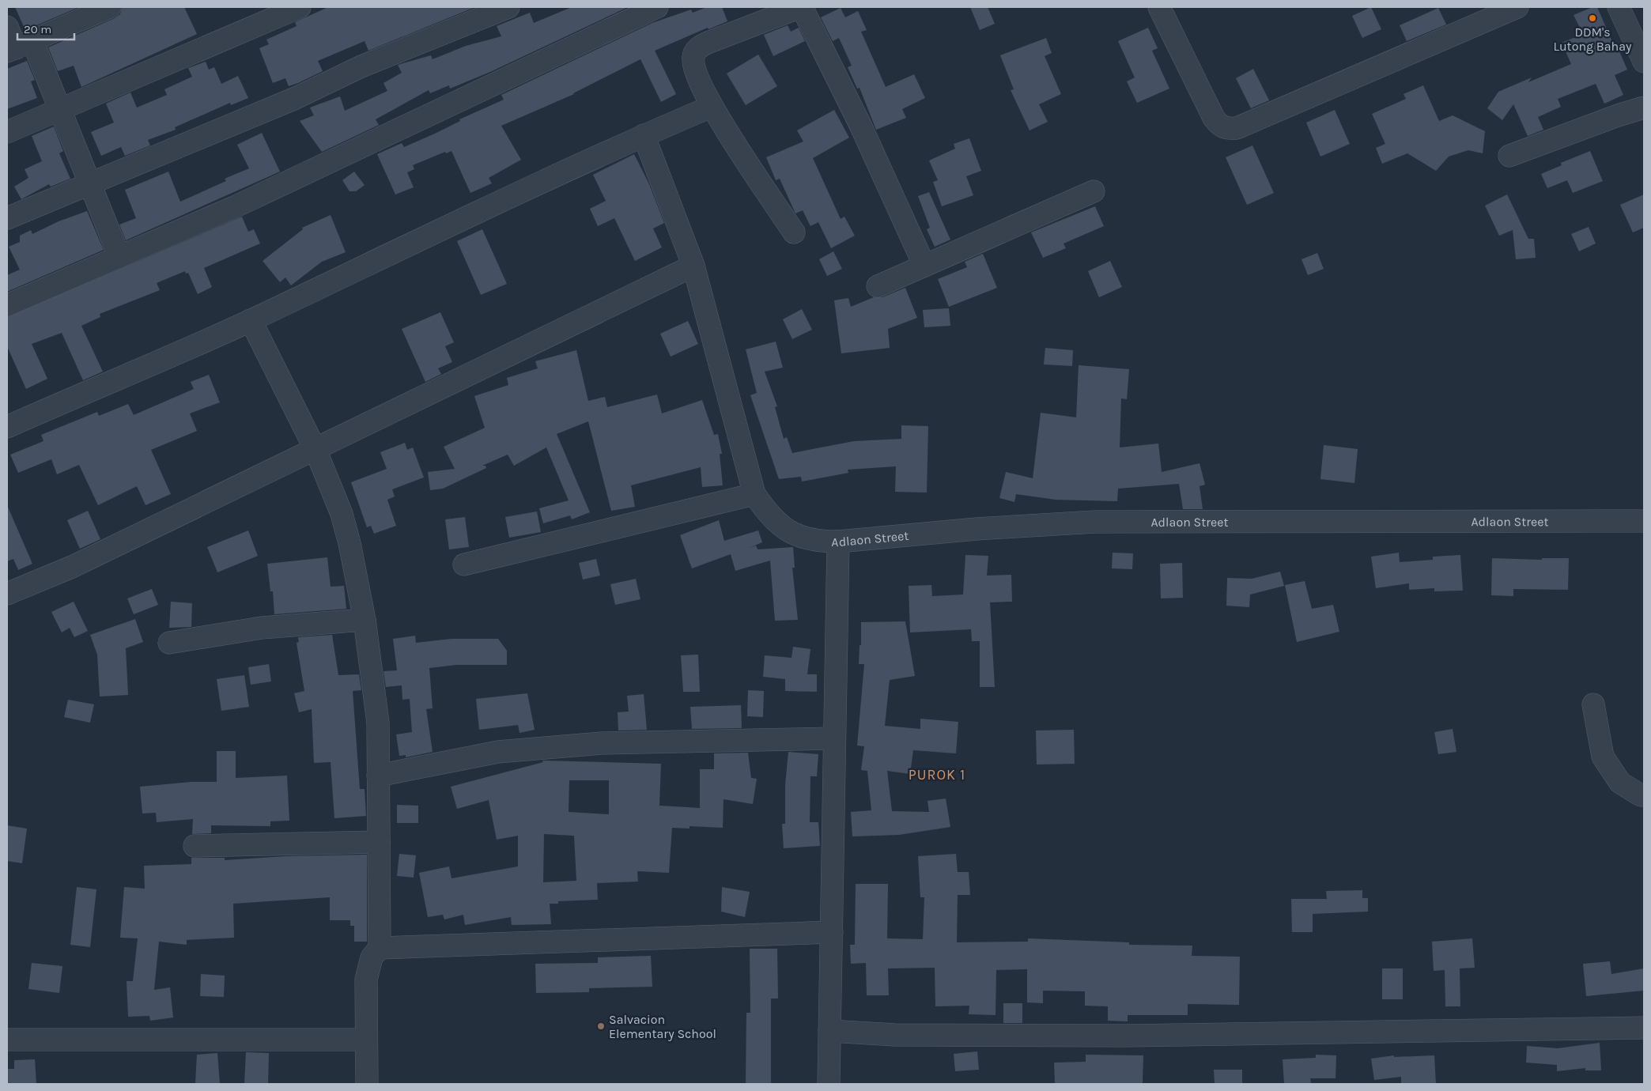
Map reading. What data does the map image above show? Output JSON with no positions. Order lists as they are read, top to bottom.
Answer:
{
  "streets": {
    "street": ["Adlaon Street"]
  },
  "districts": ["PUROK 1"],
  "places": ["DDM's Lutong Bahay", "Salvacion Elementary School"],
  "scale_bar": "20 m"
}
